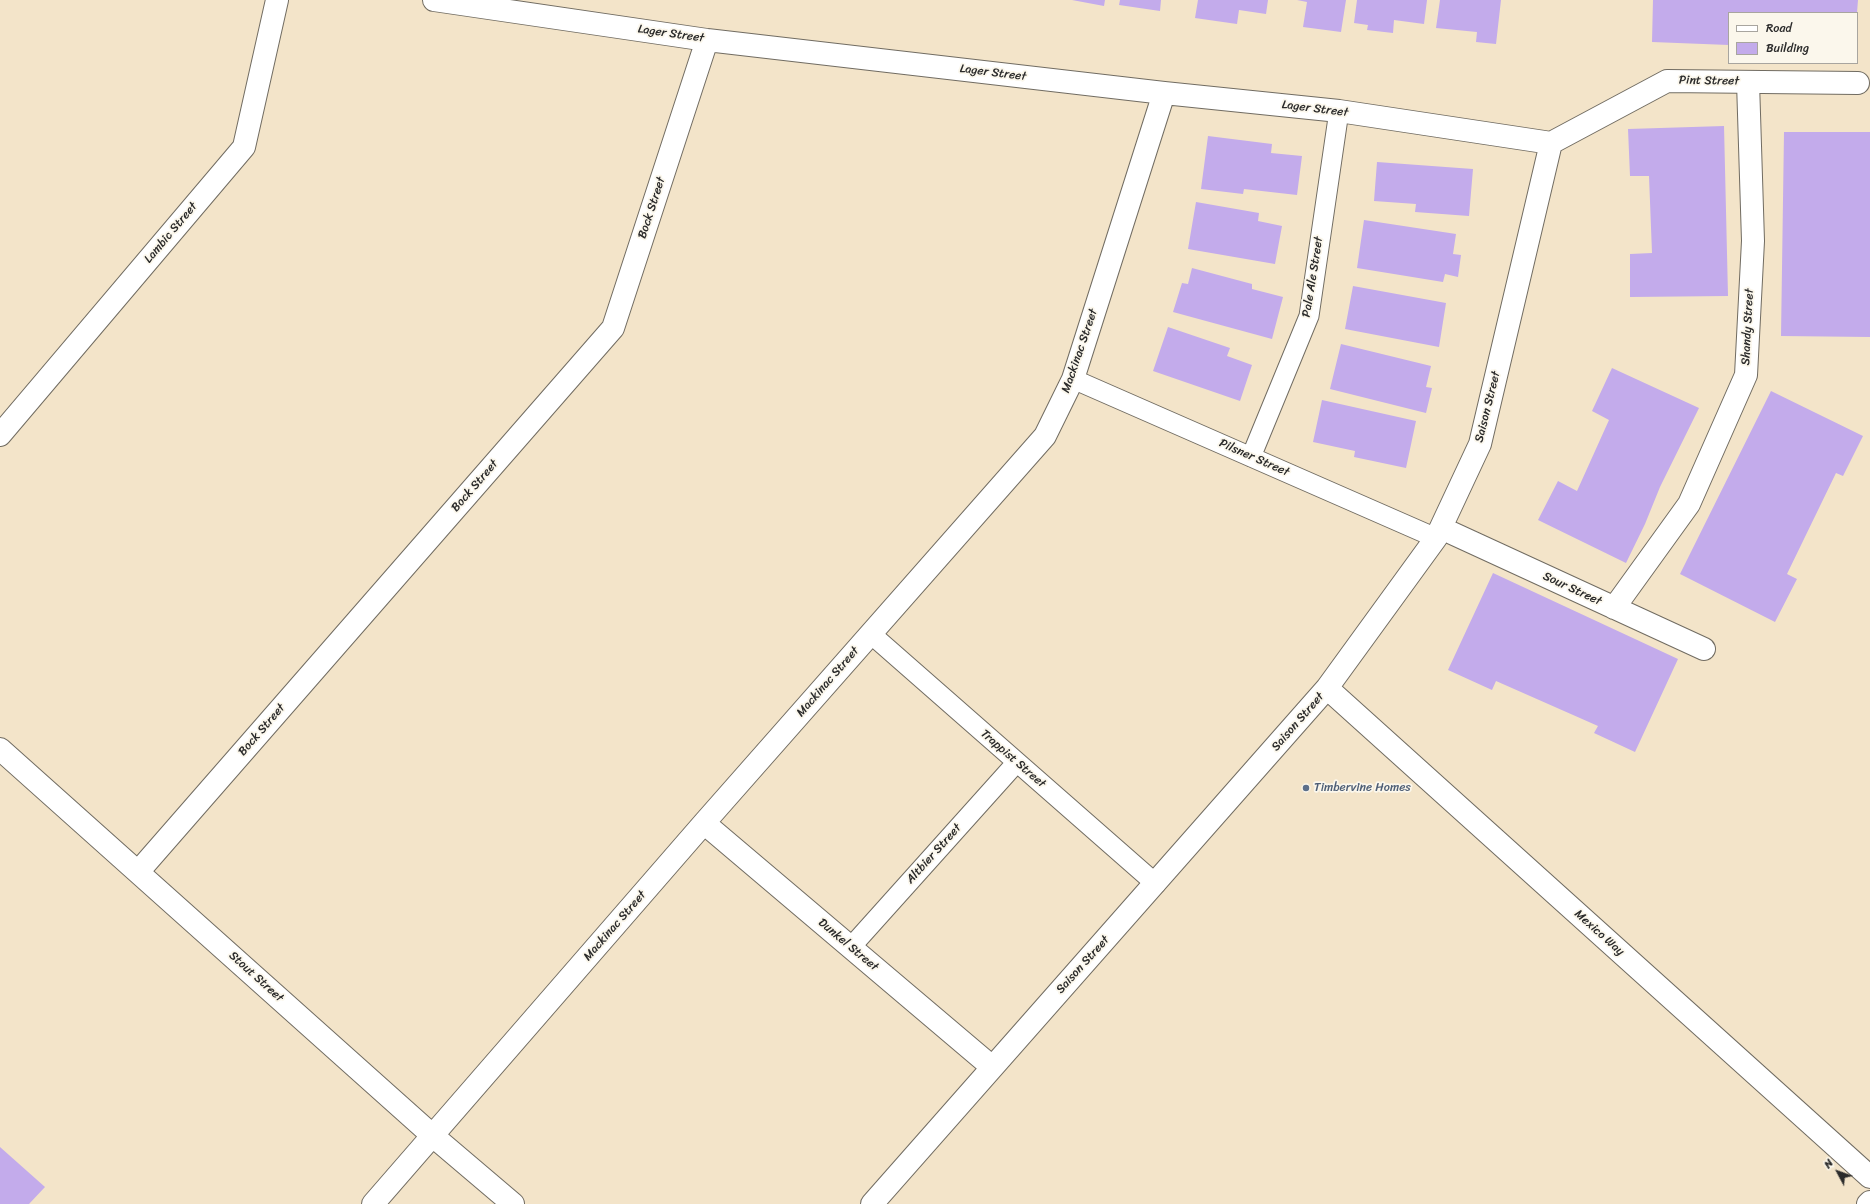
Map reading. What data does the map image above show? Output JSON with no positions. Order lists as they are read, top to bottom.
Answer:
{
  "streets": {
    "street": [
      "Lager Street",
      "Pint Street",
      "Bock Street",
      "Lambic Street",
      "Shandy Street",
      "Mackinac Street",
      "Saison Street",
      "Sour Street",
      "Mexico Way",
      "Dunkel Street",
      "Stout Street"
    ],
    "lane": [
      "Pale Ale Street",
      "Pilsner Street",
      "Trappist Street",
      "Altbier Street"
    ]
  },
  "crossings": [
    ["Lager Street", "Pint Street"],
    ["Lager Street", "Bock Street"],
    ["Lager Street", "Pale Ale Street"],
    ["Lager Street", "Mackinac Street"],
    ["Lager Street", "Saison Street"],
    ["Pint Street", "Shandy Street"],
    ["Pint Street", "Saison Street"],
    ["Bock Street", "Stout Street"],
    ["Pale Ale Street", "Pilsner Street"],
    ["Shandy Street", "Sour Street"],
    ["Mackinac Street", "Pilsner Street"],
    ["Mackinac Street", "Trappist Street"],
    ["Mackinac Street", "Dunkel Street"],
    ["Mackinac Street", "Stout Street"],
    ["Saison Street", "Pilsner Street"],
    ["Saison Street", "Sour Street"],
    ["Saison Street", "Trappist Street"],
    ["Saison Street", "Mexico Way"],
    ["Saison Street", "Dunkel Street"],
    ["Pilsner Street", "Sour Street"],
    ["Trappist Street", "Altbier Street"],
    ["Altbier Street", "Dunkel Street"]
  ],
  "places": ["Timbervine Homes"],
  "legend": ["Road", "Building"],
  "north": "top left"
}
